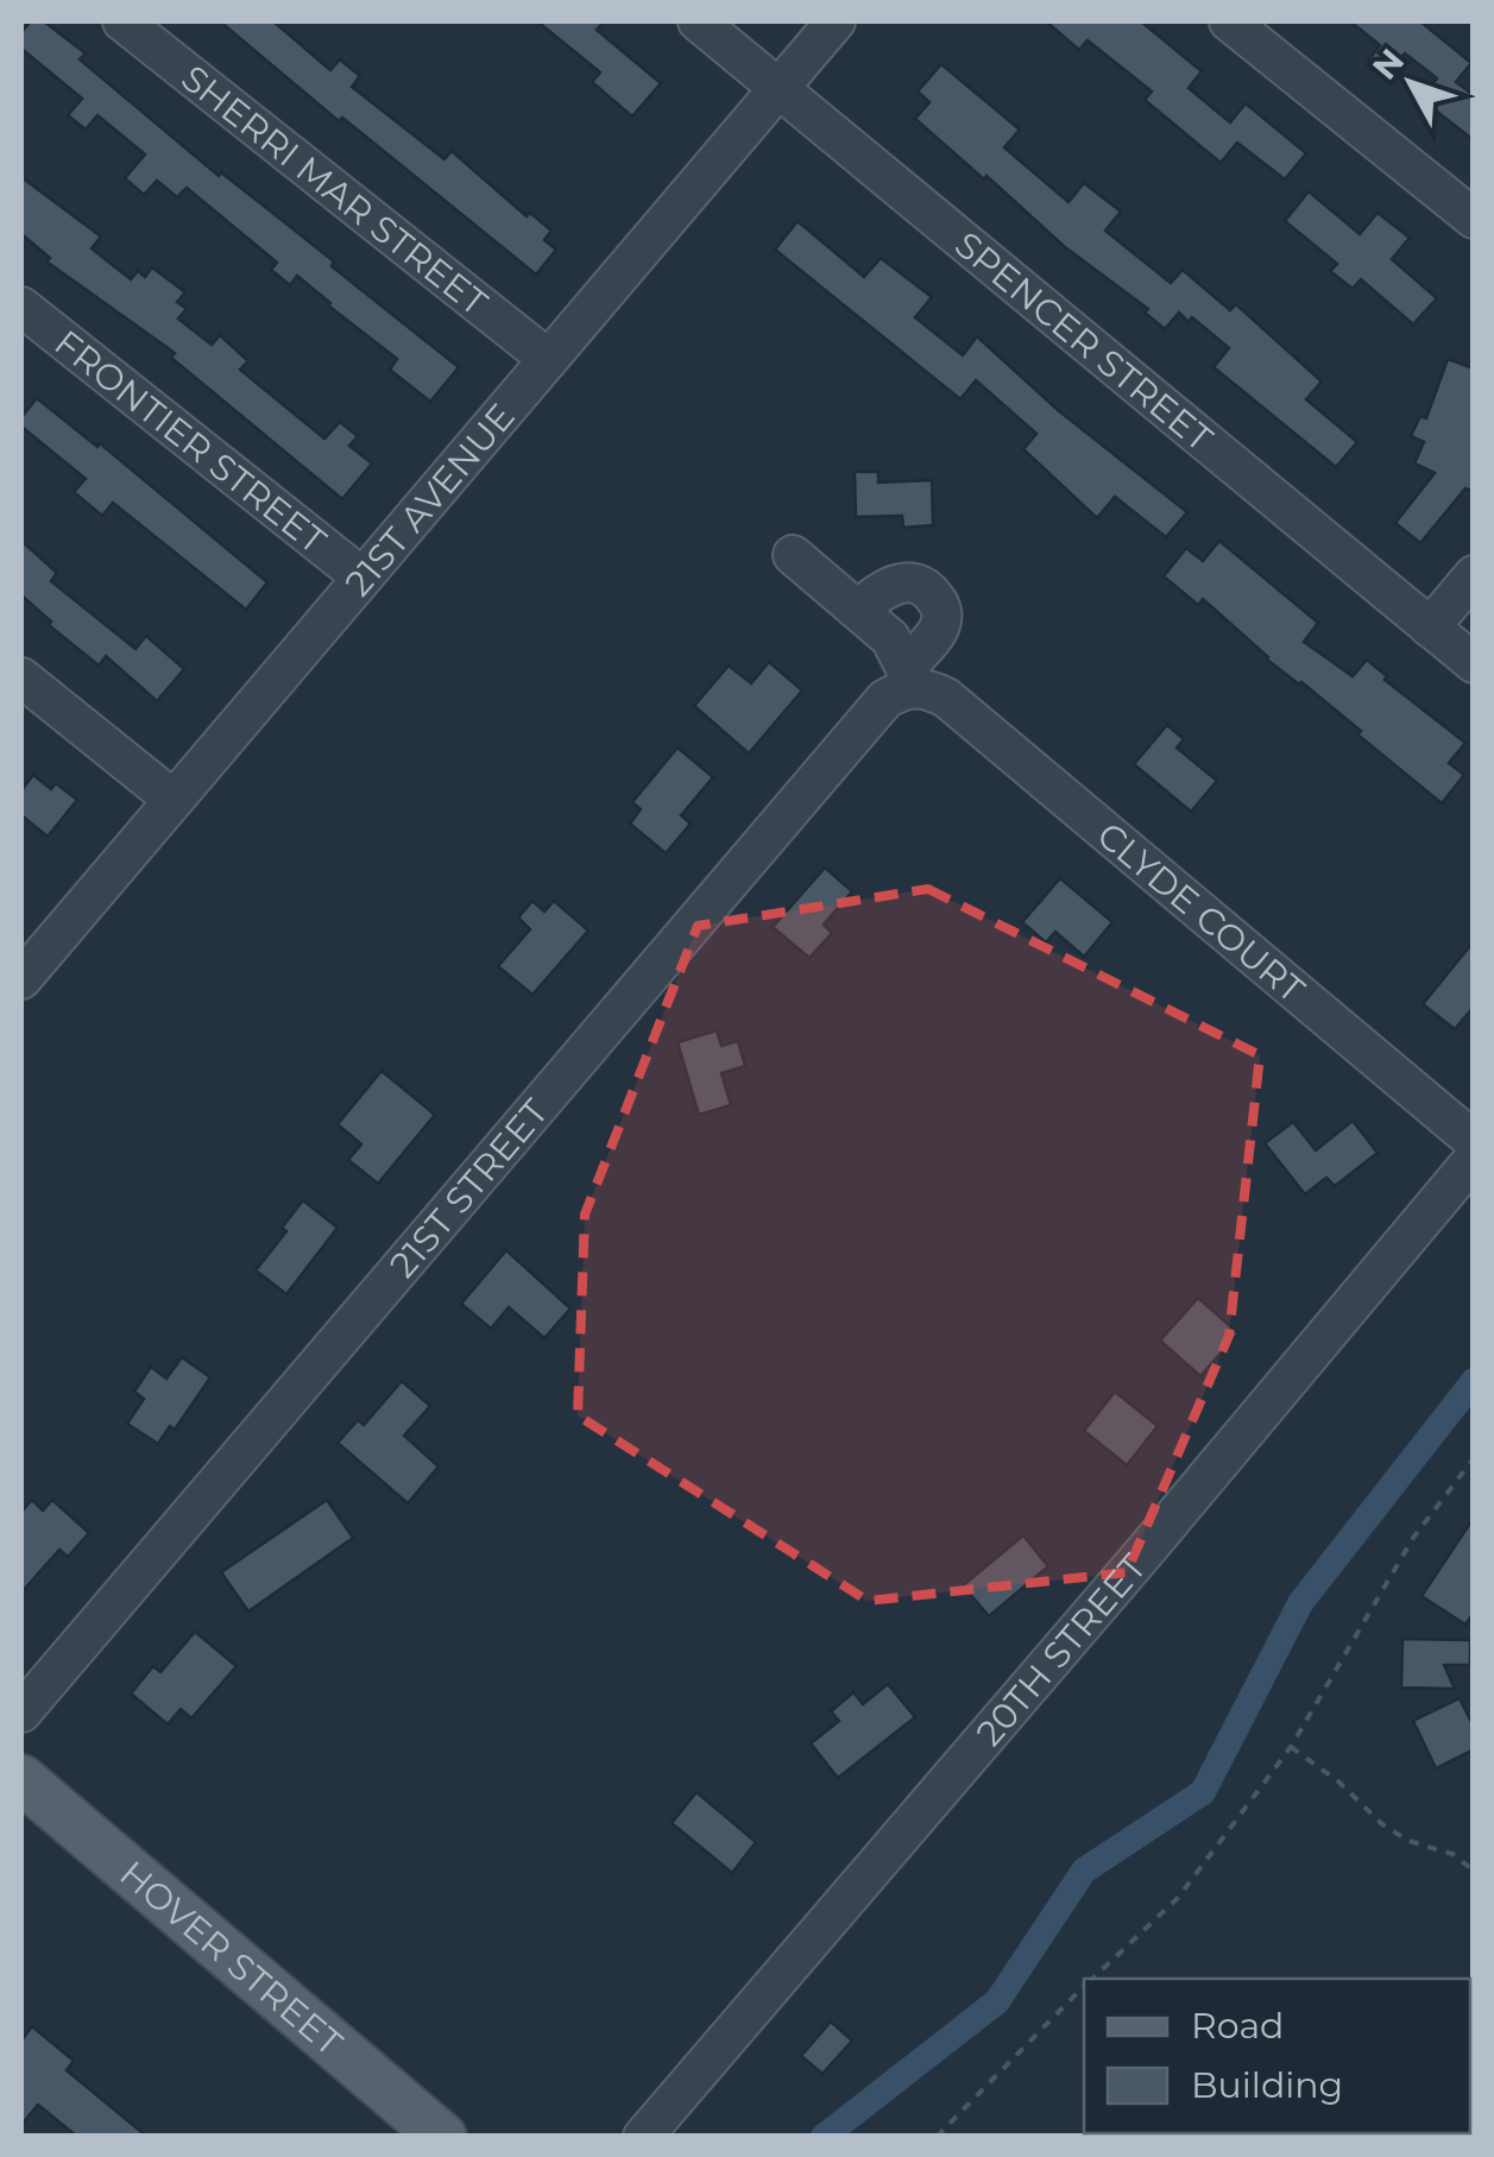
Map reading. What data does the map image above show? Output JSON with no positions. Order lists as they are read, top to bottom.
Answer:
{
  "streets": {
    "main road": ["HOVER STREET"],
    "street": [
      "SHERRI MAR STREET",
      "SPENCER STREET",
      "FRONTIER STREET",
      "21ST AVENUE",
      "CLYDE COURT",
      "21ST STREET",
      "20TH STREET"
    ]
  },
  "crossings": [
    ["SHERRI MAR STREET", "21ST AVENUE"],
    ["SPENCER STREET", "21ST AVENUE"],
    ["FRONTIER STREET", "21ST AVENUE"],
    ["CLYDE COURT", "21ST STREET"]
  ],
  "legend": ["Road", "Building"],
  "north": "top left"
}
